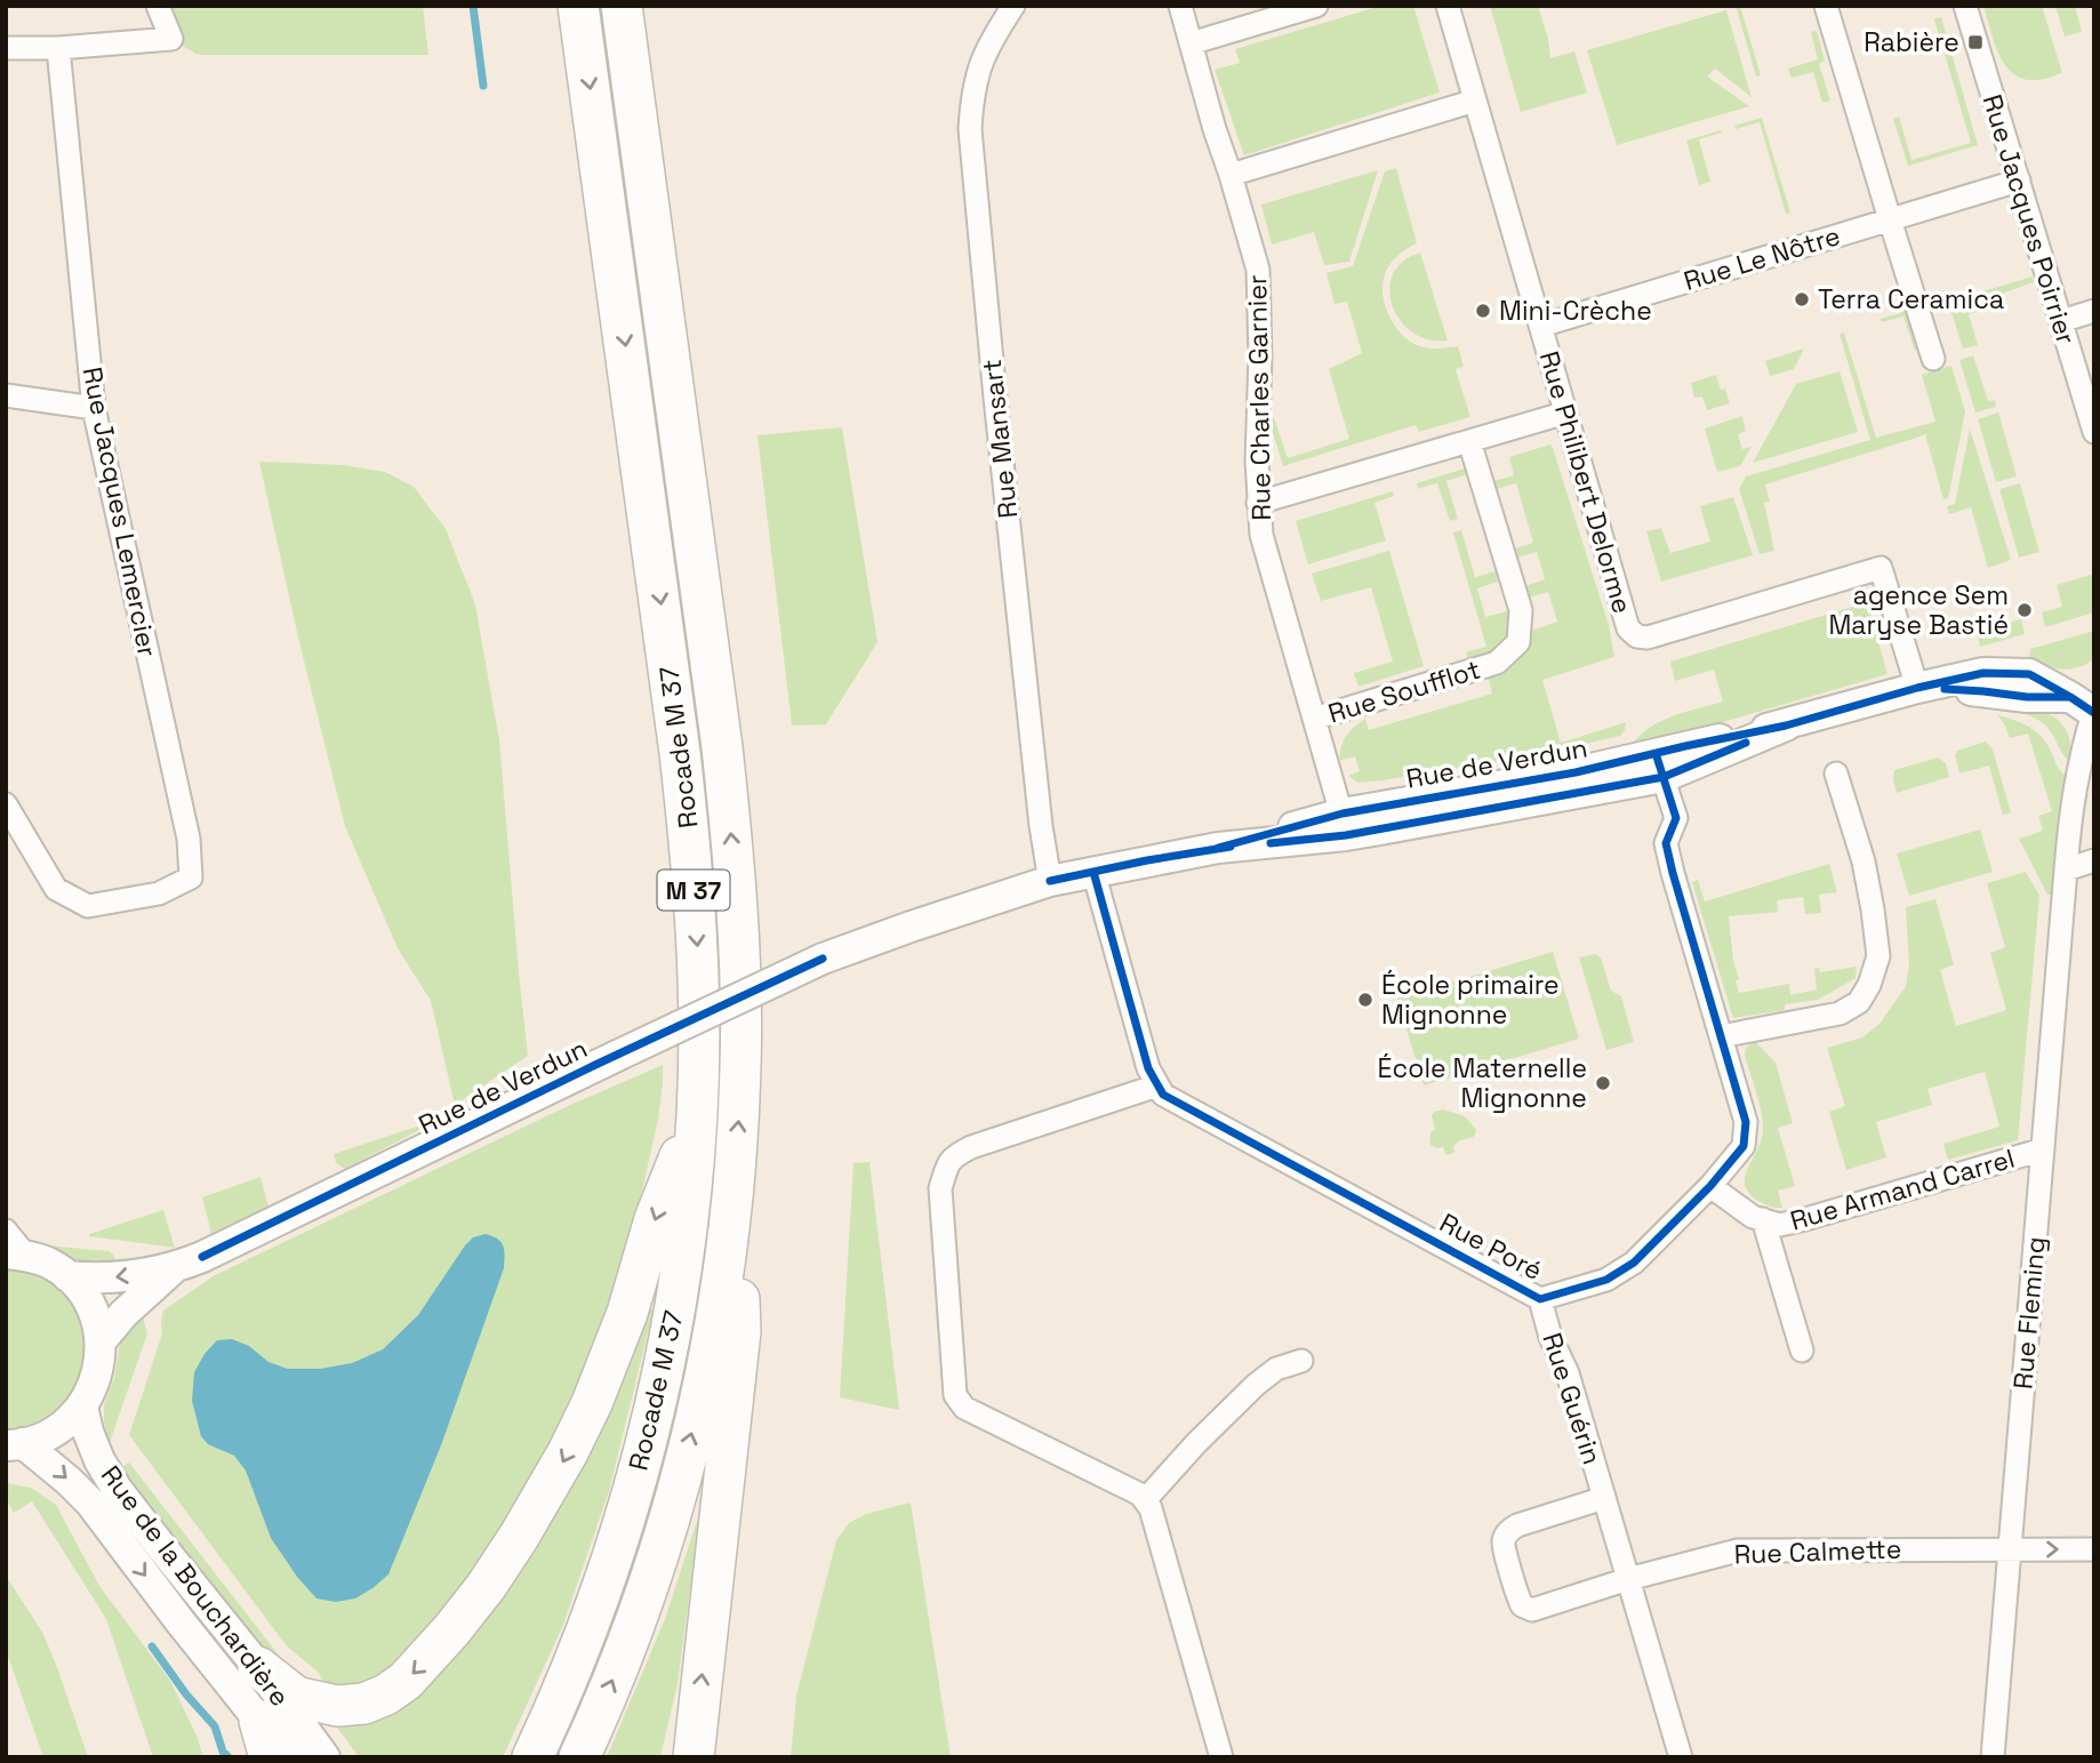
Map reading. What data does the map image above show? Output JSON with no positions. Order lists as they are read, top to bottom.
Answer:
{
  "streets": {
    "highway": ["Rocade M 37", "M 37"],
    "main road": ["Rue de Verdun", "Rue de la Bouchardière"],
    "street": [
      "Rue Jacques Poirrier",
      "Rue Le Nôtre",
      "Rue Charles Garnier",
      "Rue Mansart",
      "Rue Philibert Delorme",
      "Rue Jacques Lemercier",
      "Rue Soufflot",
      "Rue Armand Carrel",
      "Rue Poré",
      "Rue Fleming",
      "Rue Guérin",
      "Rue Calmette"
    ]
  },
  "crossings": [
    ["Rue Jacques Poirrier", "Rue Le Nôtre"],
    ["Rue Le Nôtre", "Rue Philibert Delorme"],
    ["Rue Charles Garnier", "Rue Soufflot"],
    ["Rue Charles Garnier", "Rue de Verdun"],
    ["Rue Mansart", "Rue de Verdun"],
    ["Rue Philibert Delorme", "Rue de Verdun"],
    ["Rue de Verdun", "Rue Poré"],
    ["Rue de Verdun", "Rue Fleming"],
    ["Rue Armand Carrel", "Rue Poré"],
    ["Rue Armand Carrel", "Rue Fleming"],
    ["Rue Poré", "Rue Guérin"],
    ["Rue Fleming", "Rue Calmette"],
    ["Rue Guérin", "Rue Calmette"]
  ],
  "places": {
    "transit": ["Rabière"],
    "other": [
      "Terra Ceramica",
      "Mini-Crèche",
      "agence Sem Maryse Bastié",
      "École primaire Mignonne",
      "École Maternelle Mignonne"
    ]
  }
}
